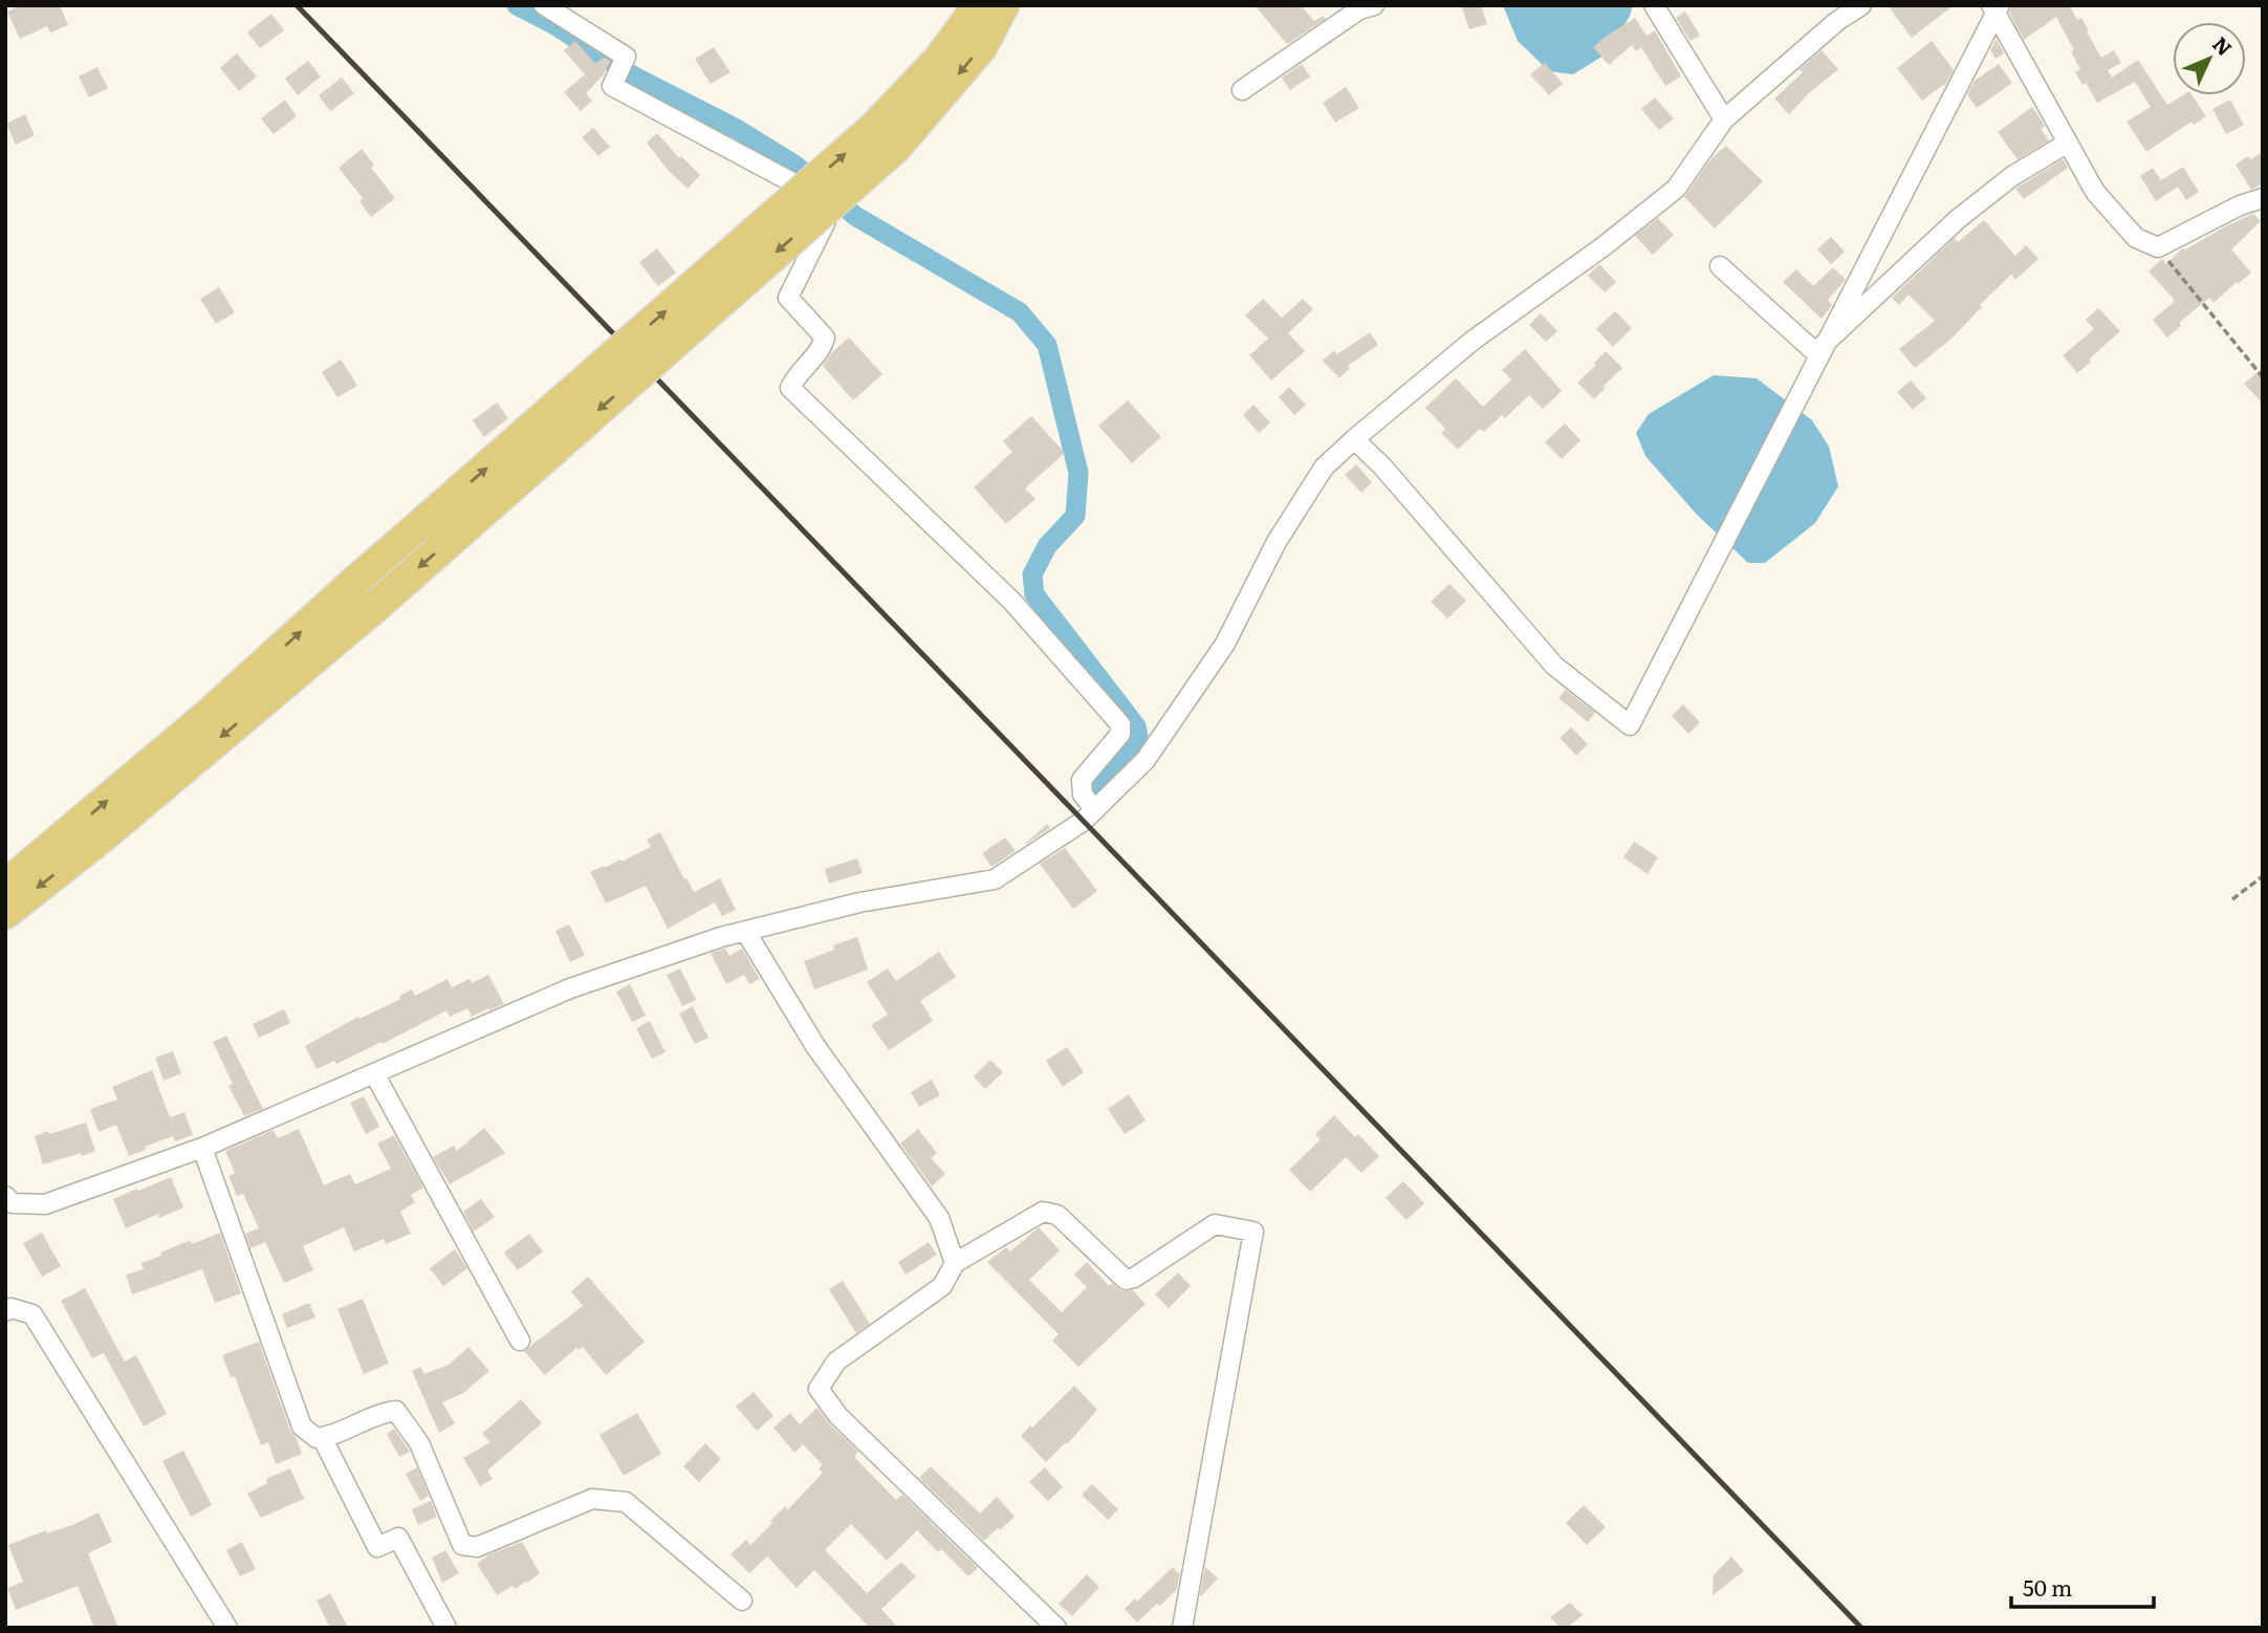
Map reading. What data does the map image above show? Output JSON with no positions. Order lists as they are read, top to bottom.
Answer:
{
  "scale_bar": "50 m",
  "north": "top right"
}
